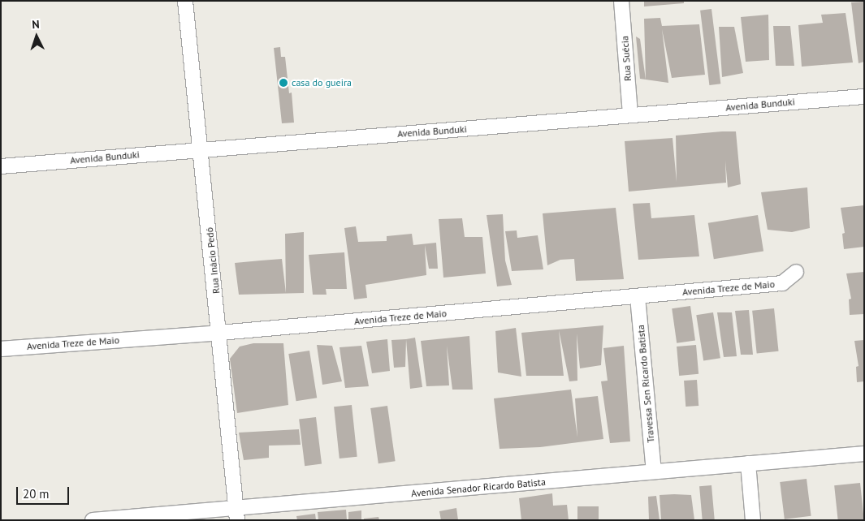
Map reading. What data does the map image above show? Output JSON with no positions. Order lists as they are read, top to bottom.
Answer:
{
  "streets": {
    "street": [
      "Rua Suécia",
      "Avenida Bunduki",
      "Rua Inácio Pedó",
      "Avenida Treze de Maio",
      "Travessa Sen Ricardo Batista",
      "Avenida Senador Ricardo Batista"
    ]
  },
  "crossings": [
    ["Rua Suécia", "Avenida Bunduki"],
    ["Avenida Bunduki", "Rua Inácio Pedó"],
    ["Rua Inácio Pedó", "Avenida Treze de Maio"],
    ["Rua Inácio Pedó", "Avenida Senador Ricardo Batista"],
    ["Avenida Treze de Maio", "Travessa Sen Ricardo Batista"],
    ["Travessa Sen Ricardo Batista", "Avenida Senador Ricardo Batista"]
  ],
  "places": ["casa do gueira"],
  "scale_bar": "20 m",
  "north": "top"
}
